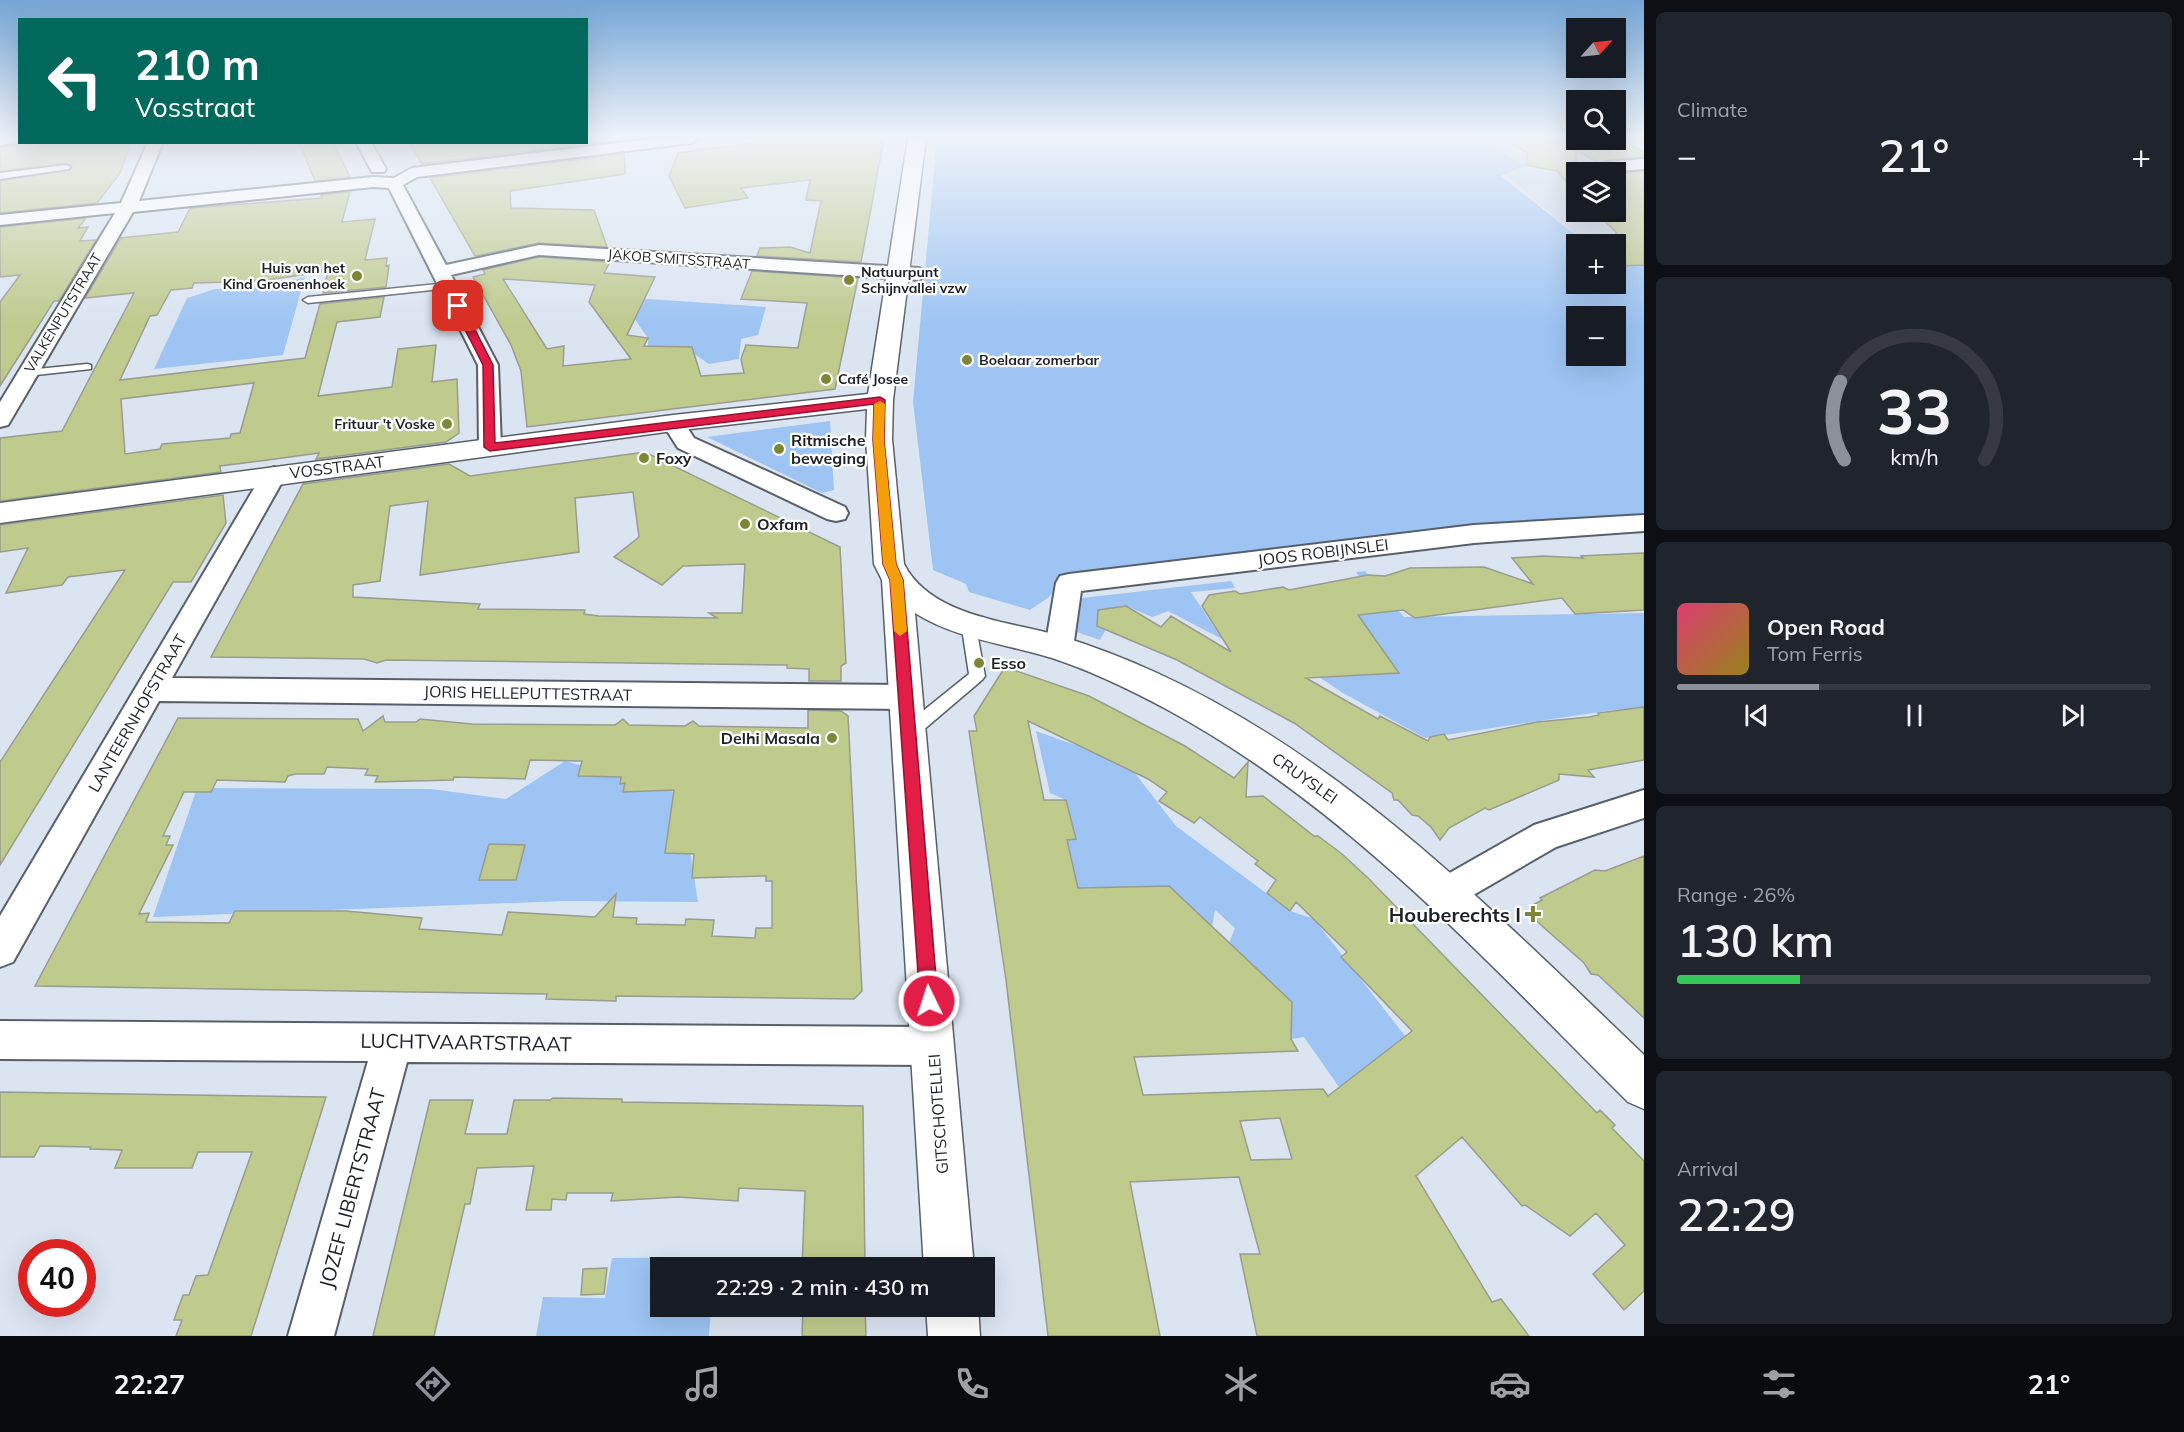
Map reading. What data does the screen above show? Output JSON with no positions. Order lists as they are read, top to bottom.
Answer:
{
  "streets": {
    "street": [
      "JAKOB SMITSSTRAAT",
      "VALKENPUTSTRAAT",
      "VOSSTRAAT",
      "JOOS ROBIJNSLEI",
      "JORIS HELLEPUTTESTRAAT",
      "LANTEERNHOFSTRAAT",
      "CRUYSLEI",
      "LUCHTVAARTSTRAAT",
      "GITSCHOTELLEI",
      "JOZEF LIBERTSTRAAT"
    ]
  },
  "crossings": [
    ["JAKOB SMITSSTRAAT", "GITSCHOTELLEI"],
    ["VOSSTRAAT", "LANTEERNHOFSTRAAT"],
    ["VOSSTRAAT", "GITSCHOTELLEI"],
    ["JOOS ROBIJNSLEI", "CRUYSLEI"],
    ["JORIS HELLEPUTTESTRAAT", "LANTEERNHOFSTRAAT"],
    ["JORIS HELLEPUTTESTRAAT", "GITSCHOTELLEI"],
    ["CRUYSLEI", "GITSCHOTELLEI"],
    ["LUCHTVAARTSTRAAT", "GITSCHOTELLEI"],
    ["LUCHTVAARTSTRAAT", "JOZEF LIBERTSTRAAT"]
  ],
  "places": {
    "other": [
      "Huis van het Kind Groenenhoek",
      "Natuurpunt Schijnvallei vzw",
      "Boelaar zomerbar",
      "Café Josee",
      "Frituur 't Voske",
      "Ritmische beweging",
      "Foxy",
      "Oxfam",
      "Esso",
      "Delhi Masala"
    ],
    "health": ["Houberechts I"]
  },
  "north": "top right",
  "page": {
    "tile": [
      "Climate",
      ["Range · 26%", "130 km"],
      ["Arrival", "22:29"]
    ],
    "map_buttons": ["+", "−"],
    "turn": ["210 m", "Vosstraat"],
    "heat": ["−", "21°", "+"],
    "song": ["Open Road", "Tom Ferris"],
    "limit": "40",
    "trip": "22:29 · 2 min · 430 m",
    "tabs": ["22:27", "21°"],
    "gauge": ["33", "km/h"]
  }
}
